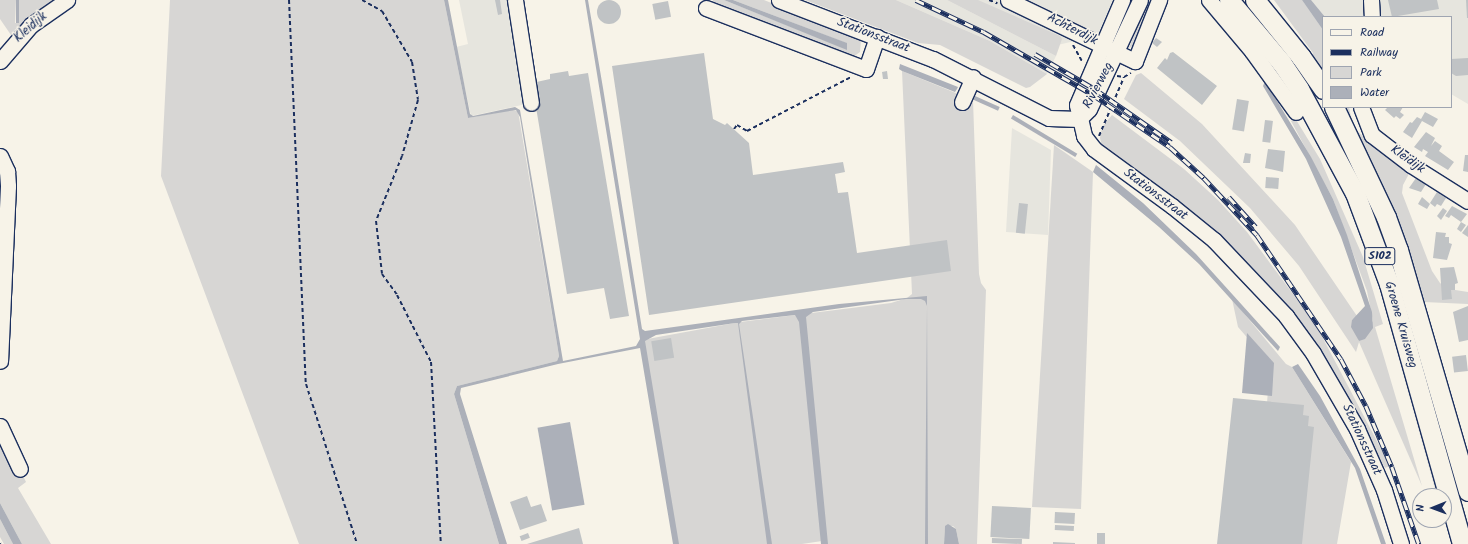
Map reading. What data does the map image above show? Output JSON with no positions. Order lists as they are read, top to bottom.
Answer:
{
  "streets": {
    "main road": ["S102", "Groene Kruisweg"],
    "street": [
      "Kleidijk",
      "Achterdijk",
      "Stationsstraat",
      "Rivierweg"
    ]
  },
  "crossings": [
    ["Achterdijk", "Rivierweg"],
    ["Stationsstraat", "Rivierweg"]
  ],
  "legend": [
    "Road",
    "Railway",
    "Park",
    "Water"
  ],
  "north": "left"
}
